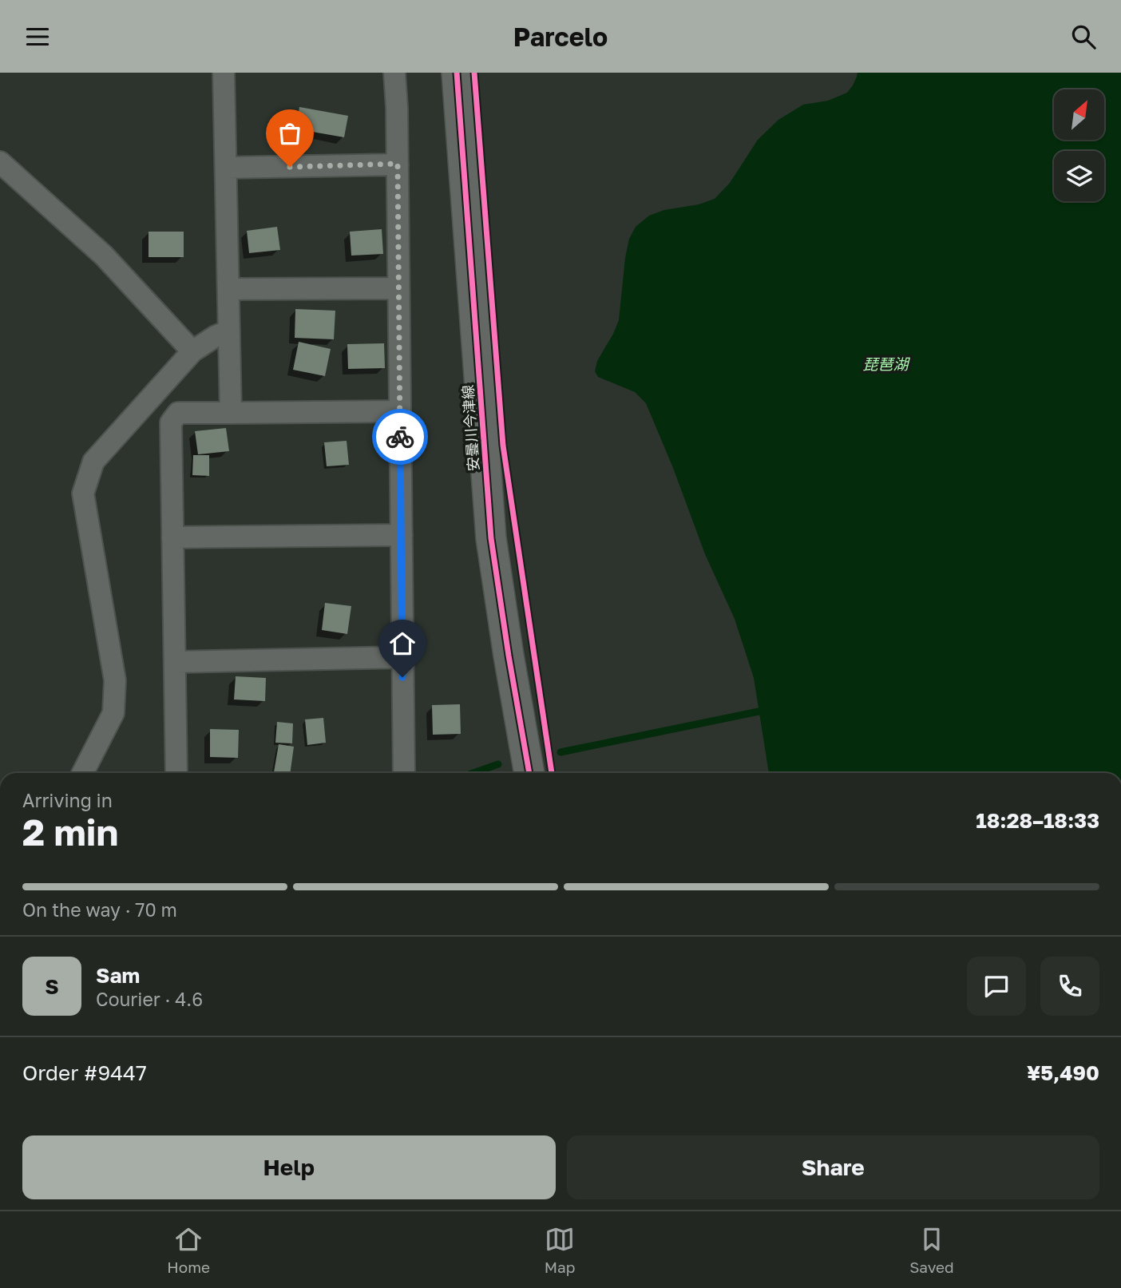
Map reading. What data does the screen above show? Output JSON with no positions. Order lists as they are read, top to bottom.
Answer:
{
  "streets": {
    "main road": ["安曇川今津線"]
  },
  "water": ["琵琶湖"],
  "north": "top right",
  "page": {
    "header": "Parcelo",
    "heading": ["2 min", "Arriving in", "18:28–18:33"],
    "panel": [
      "Sam",
      "Courier · 4.6",
      "Order #9447",
      "¥5,490"
    ],
    "bar": "On the way · 70 m",
    "round": "S",
    "buttons": ["Help", "Share"],
    "tabs": ["Home", "Map", "Saved"]
  }
}
